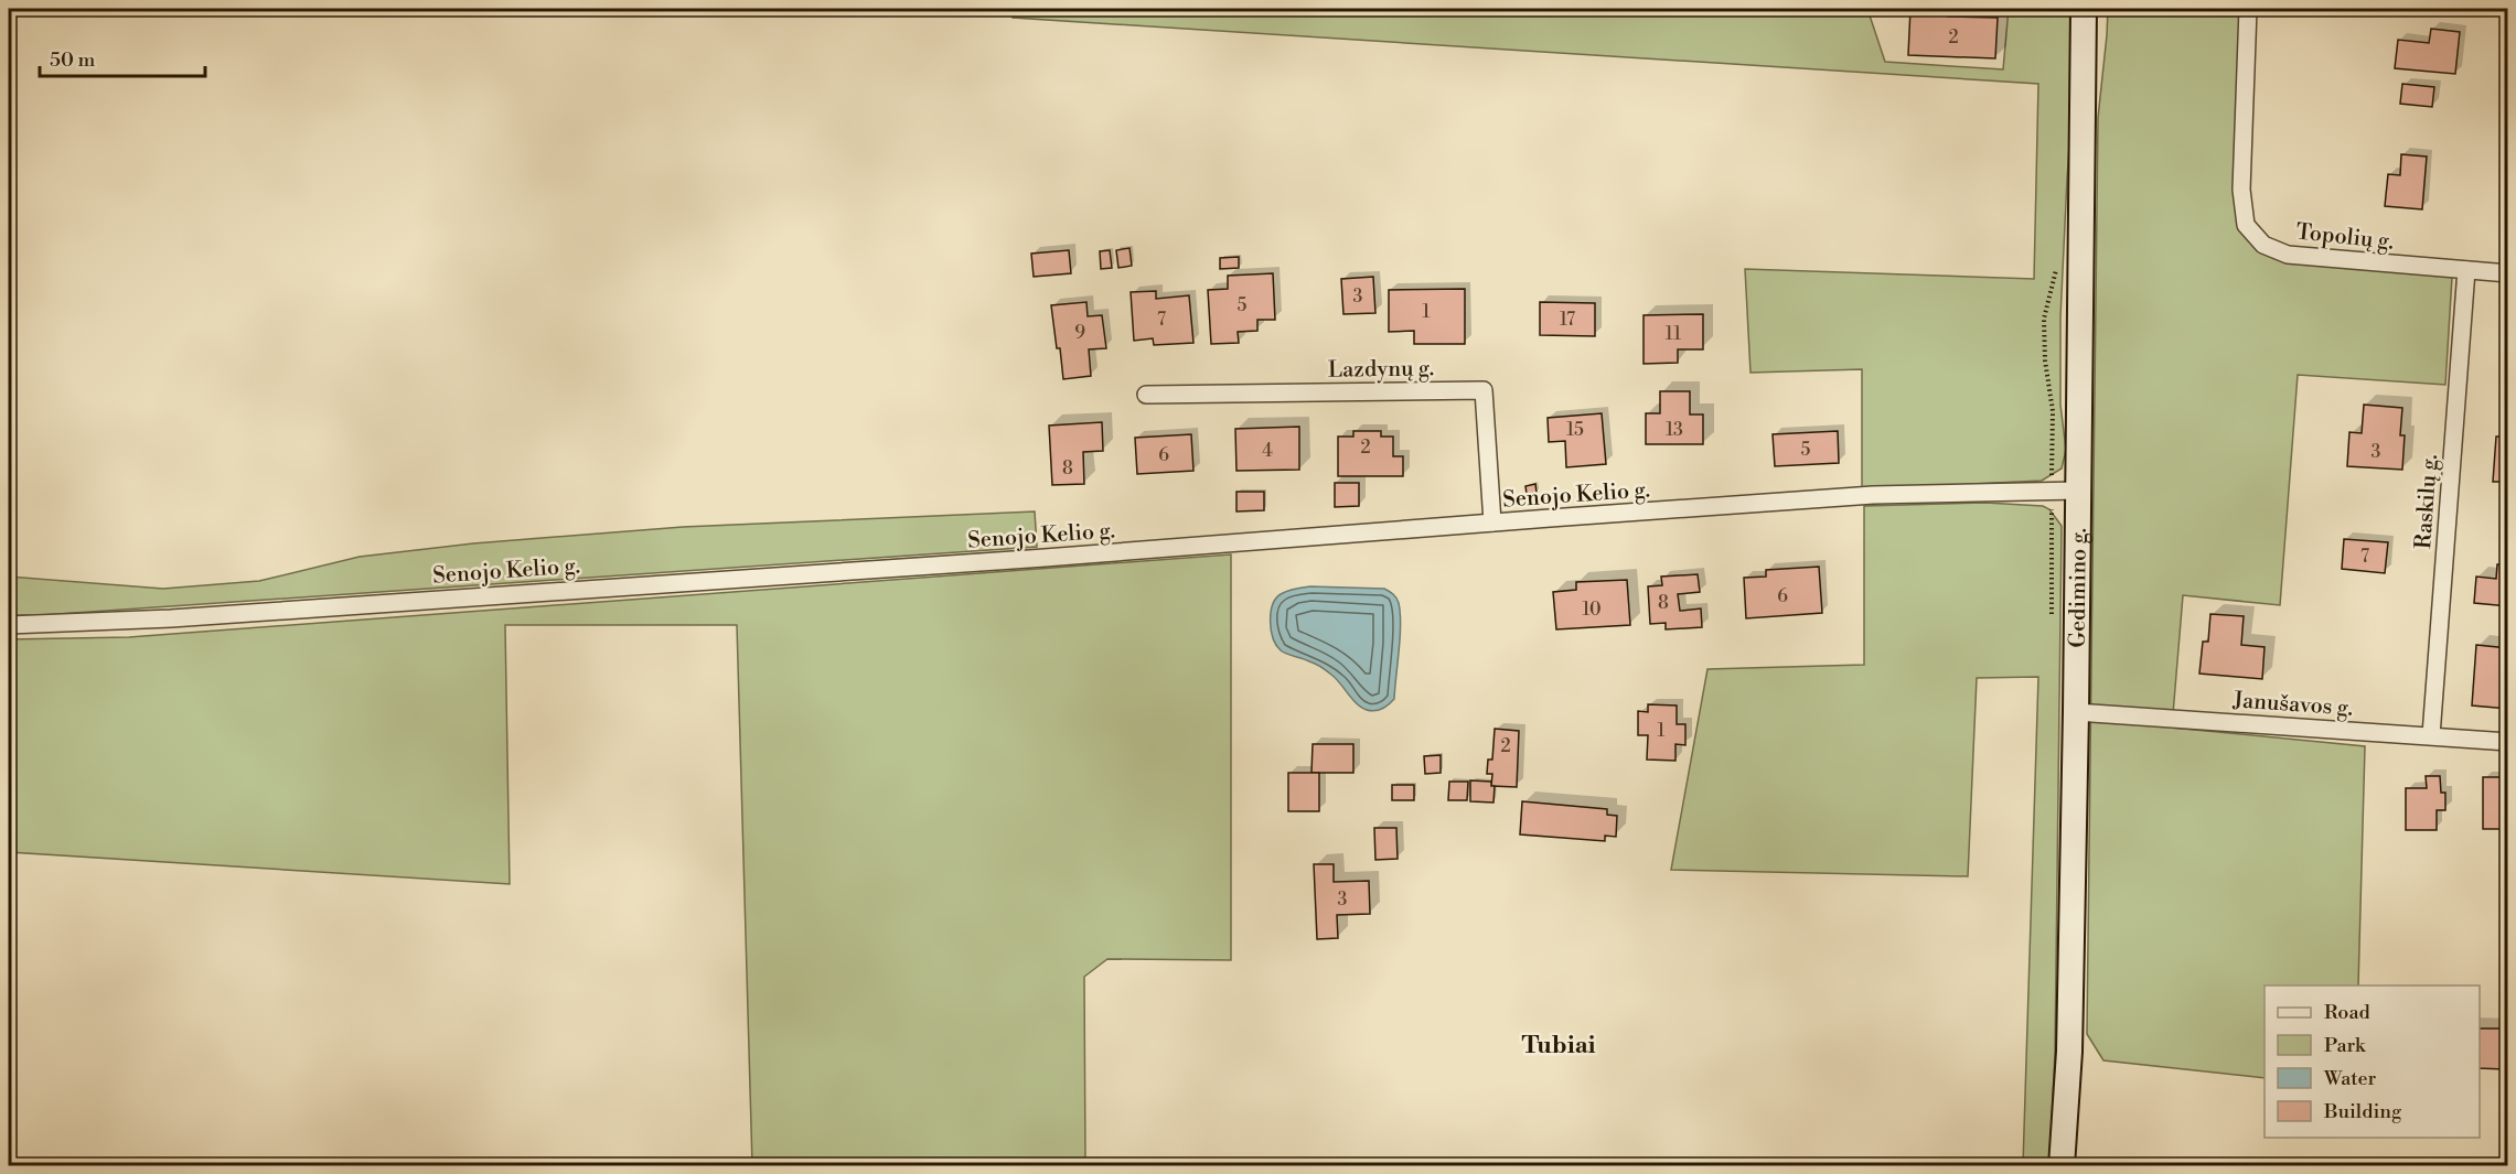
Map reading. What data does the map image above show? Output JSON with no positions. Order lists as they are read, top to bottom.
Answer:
{
  "streets": {
    "main road": ["Gedimino g."],
    "street": [
      "Topolių g.",
      "Lazdynų g.",
      "Senojo Kelio g.",
      "Raskilų g.",
      "Janušavos g."
    ]
  },
  "crossings": [
    ["Topolių g.", "Raskilų g."],
    ["Lazdynų g.", "Senojo Kelio g."],
    ["Senojo Kelio g.", "Gedimino g."],
    ["Raskilų g.", "Janušavos g."],
    ["Gedimino g.", "Janušavos g."]
  ],
  "districts": ["Tubiai"],
  "house_numbers": [
    "2",
    "3",
    "5",
    "1",
    "7",
    "17",
    "9",
    "11",
    "15",
    "13",
    "2",
    "5",
    "4",
    "3",
    "6",
    "8",
    "7",
    "6",
    "8",
    "10",
    "1",
    "2",
    "3"
  ],
  "legend": [
    "Road",
    "Park",
    "Water",
    "Building"
  ],
  "scale_bar": "50 m"
}
